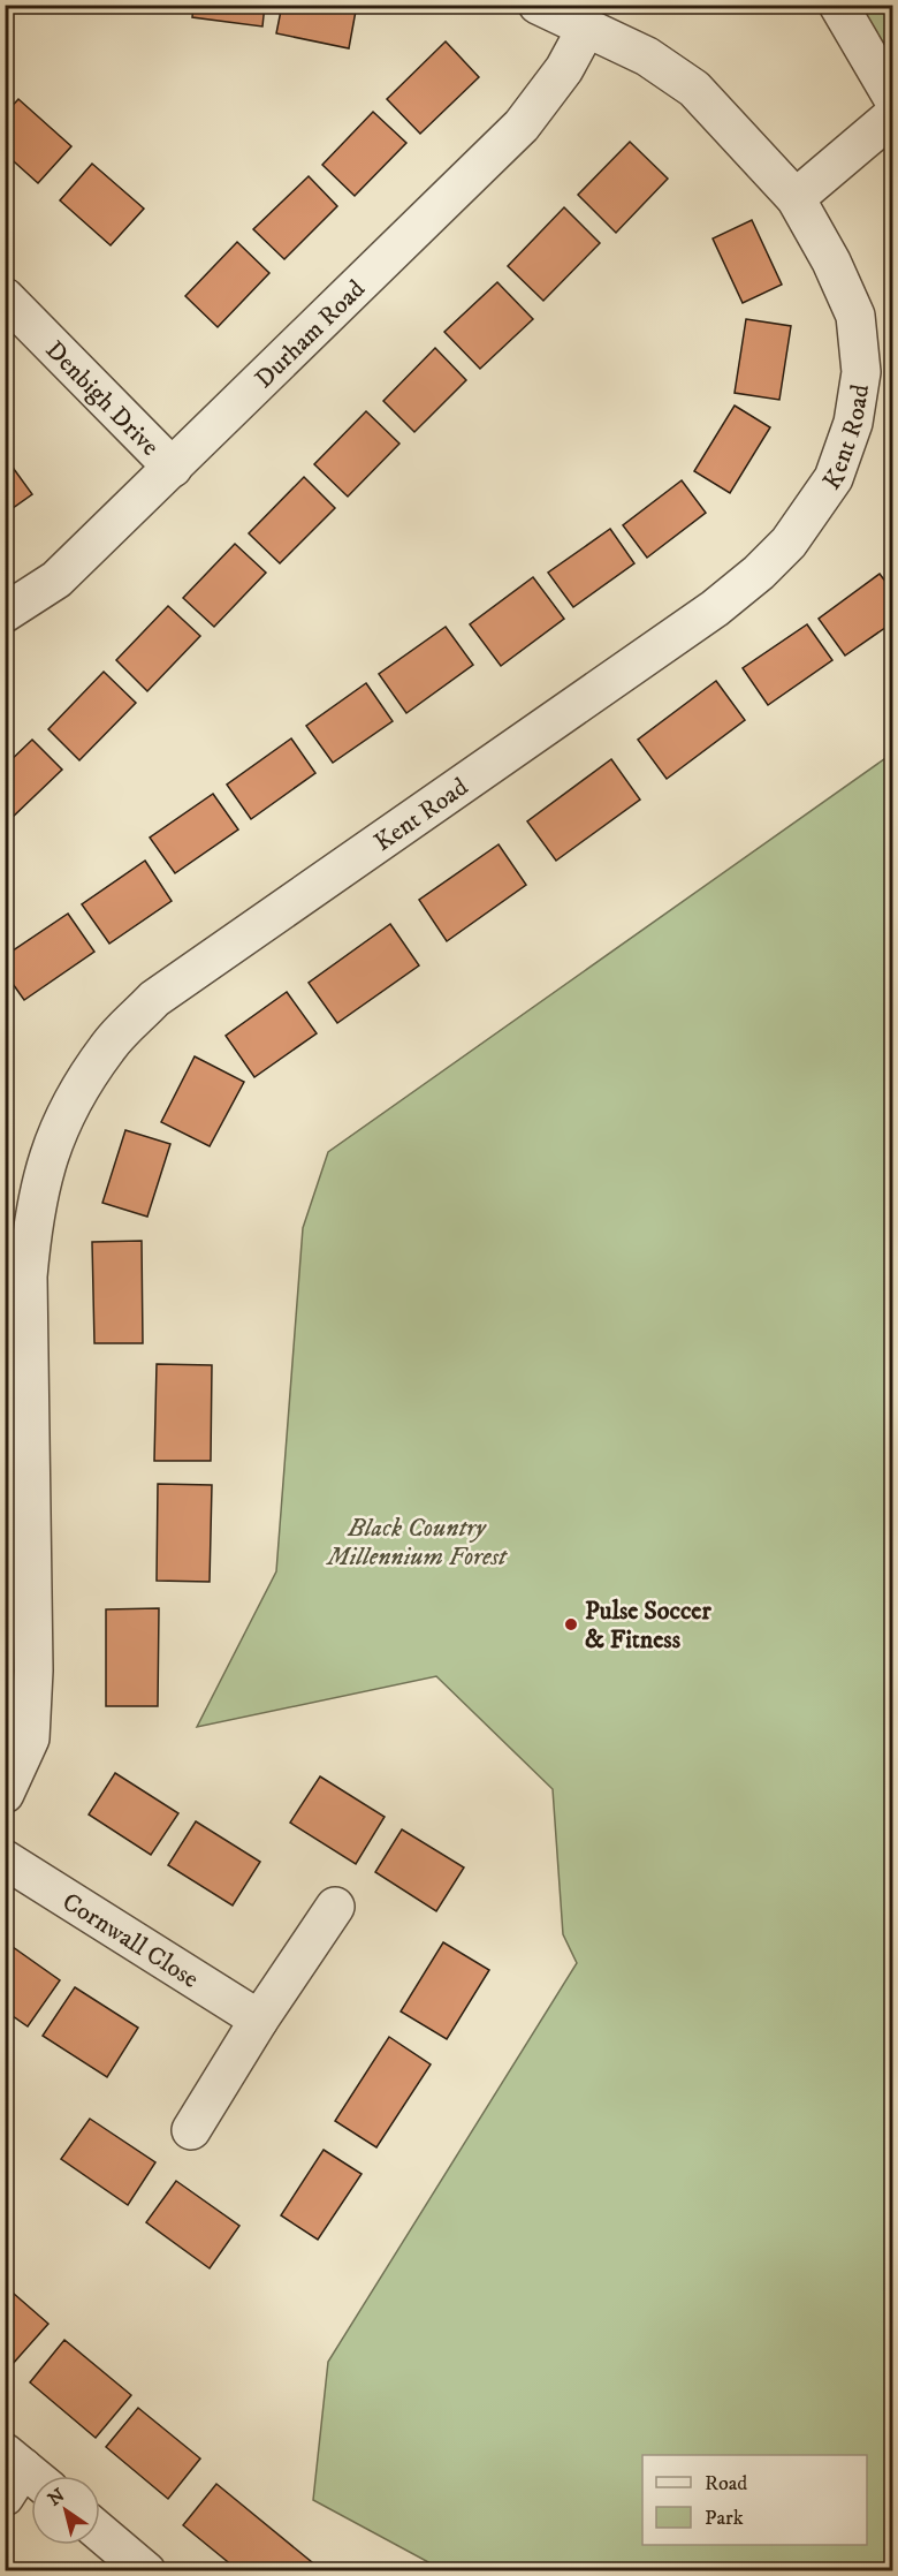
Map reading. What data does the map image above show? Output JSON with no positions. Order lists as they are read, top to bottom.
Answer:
{
  "streets": {
    "street": [
      "Durham Road",
      "Denbigh Drive",
      "Kent Road",
      "Cornwall Close"
    ]
  },
  "crossings": [
    ["Durham Road", "Denbigh Drive"],
    ["Durham Road", "Kent Road"]
  ],
  "parks": ["Black Country Millennium Forest"],
  "places": ["Pulse Soccer & Fitness"],
  "legend": ["Road", "Park"],
  "north": "top left"
}
